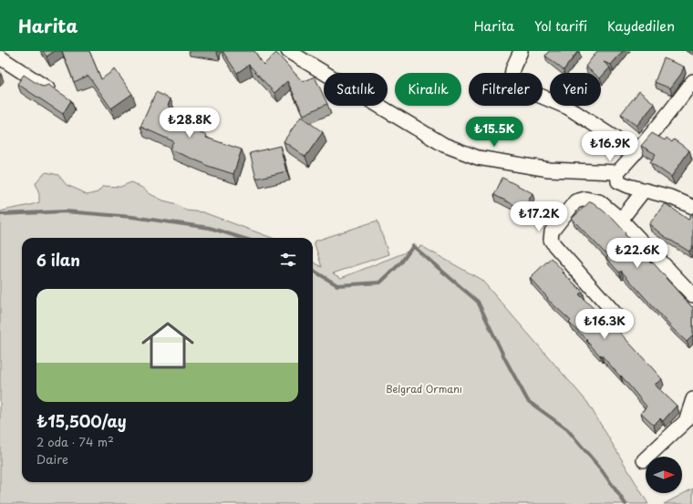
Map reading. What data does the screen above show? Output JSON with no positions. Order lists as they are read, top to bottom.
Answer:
{
  "parks": ["Belgrad Ormanı"],
  "north": "right",
  "page": {
    "header": "Harita",
    "nav": ["Harita", "Yol tarifi", "Kaydedilen"],
    "chip": [
      "Satılık",
      "Kiralık",
      "Filtreler",
      "Yeni"
    ],
    "price": [
      "₺28.8K",
      "₺15.5K",
      "₺16.9K",
      "₺17.2K",
      "₺22.6K",
      "₺16.3K"
    ],
    "heading": "6 ilan",
    "list": [
      {
        "name": "₺15,500/ay",
        "note": "2 oda · 74 m² · Daire"
      }
    ]
  }
}
